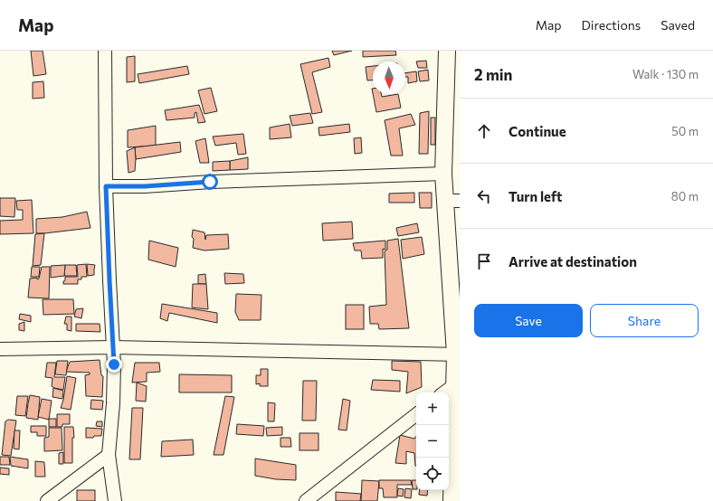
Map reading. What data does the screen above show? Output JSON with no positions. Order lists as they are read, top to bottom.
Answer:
{
  "north": "bottom",
  "page": {
    "header": "Map",
    "nav": ["Map", "Directions", "Saved"],
    "heading": ["2 min", "Walk · 130 m"],
    "list": [
      ["Continue", "50 m"],
      ["Turn left", "80 m"],
      "Arrive at destination"
    ],
    "buttons": ["Save", "Share"],
    "map_buttons": ["+", "−"]
  }
}
